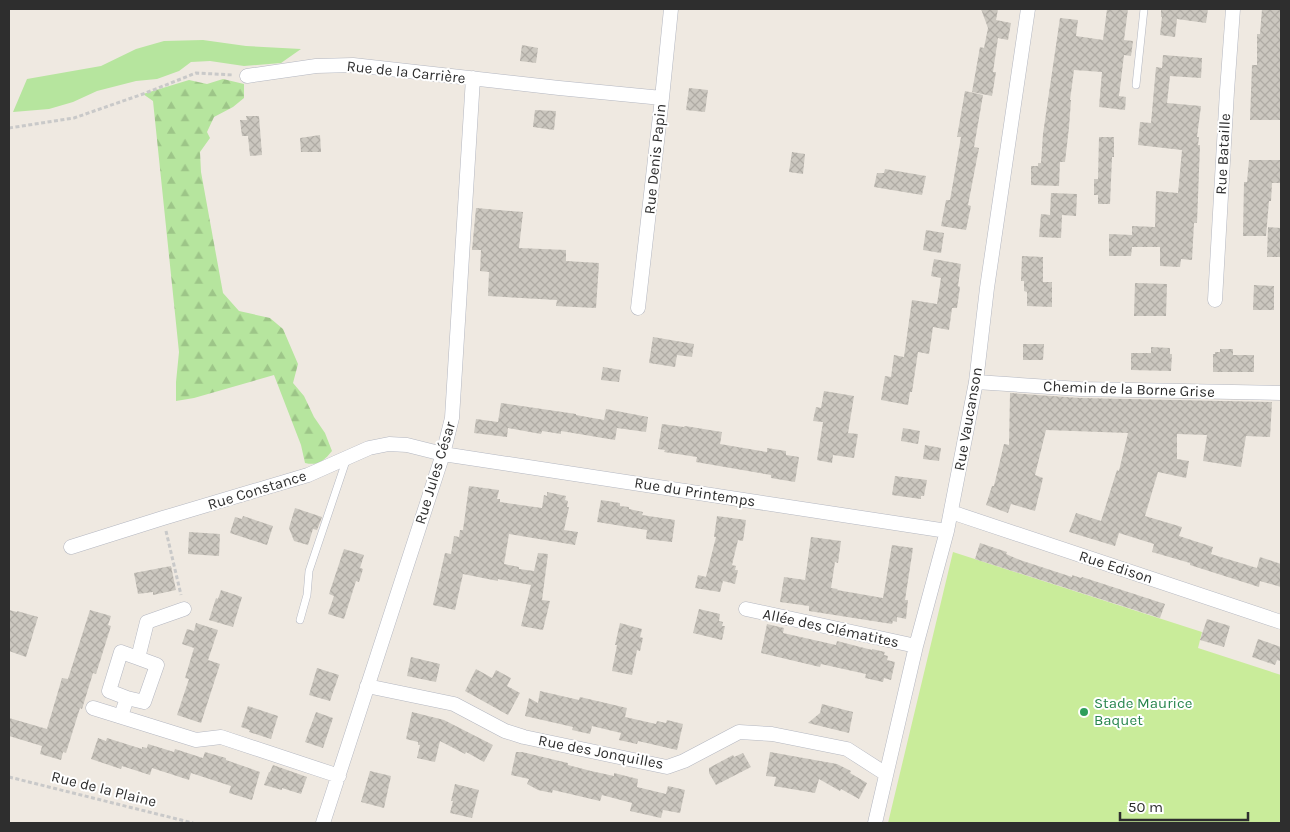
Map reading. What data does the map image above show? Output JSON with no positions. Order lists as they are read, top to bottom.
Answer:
{
  "streets": {
    "street": [
      "Rue de la Carrière",
      "Rue Bataille",
      "Rue Denis Papin",
      "Chemin de la Borne Grise",
      "Rue Vaucanson",
      "Rue Jules César",
      "Rue Constance",
      "Rue du Printemps",
      "Rue Edison",
      "Allée des Clématites",
      "Rue des Jonquilles"
    ],
    "path": ["Rue de la Plaine"]
  },
  "crossings": [
    ["Rue de la Carrière", "Rue Denis Papin"],
    ["Rue de la Carrière", "Rue Jules César"],
    ["Chemin de la Borne Grise", "Rue Vaucanson"],
    ["Rue Vaucanson", "Rue du Printemps"],
    ["Rue Vaucanson", "Rue Edison"],
    ["Rue Vaucanson", "Allée des Clématites"],
    ["Rue Vaucanson", "Rue des Jonquilles"],
    ["Rue Jules César", "Rue Constance"],
    ["Rue Jules César", "Rue du Printemps"],
    ["Rue Jules César", "Rue des Jonquilles"],
    ["Rue Constance", "Rue du Printemps"]
  ],
  "places": ["Stade Maurice Baquet"],
  "scale_bar": "50 m"
}
